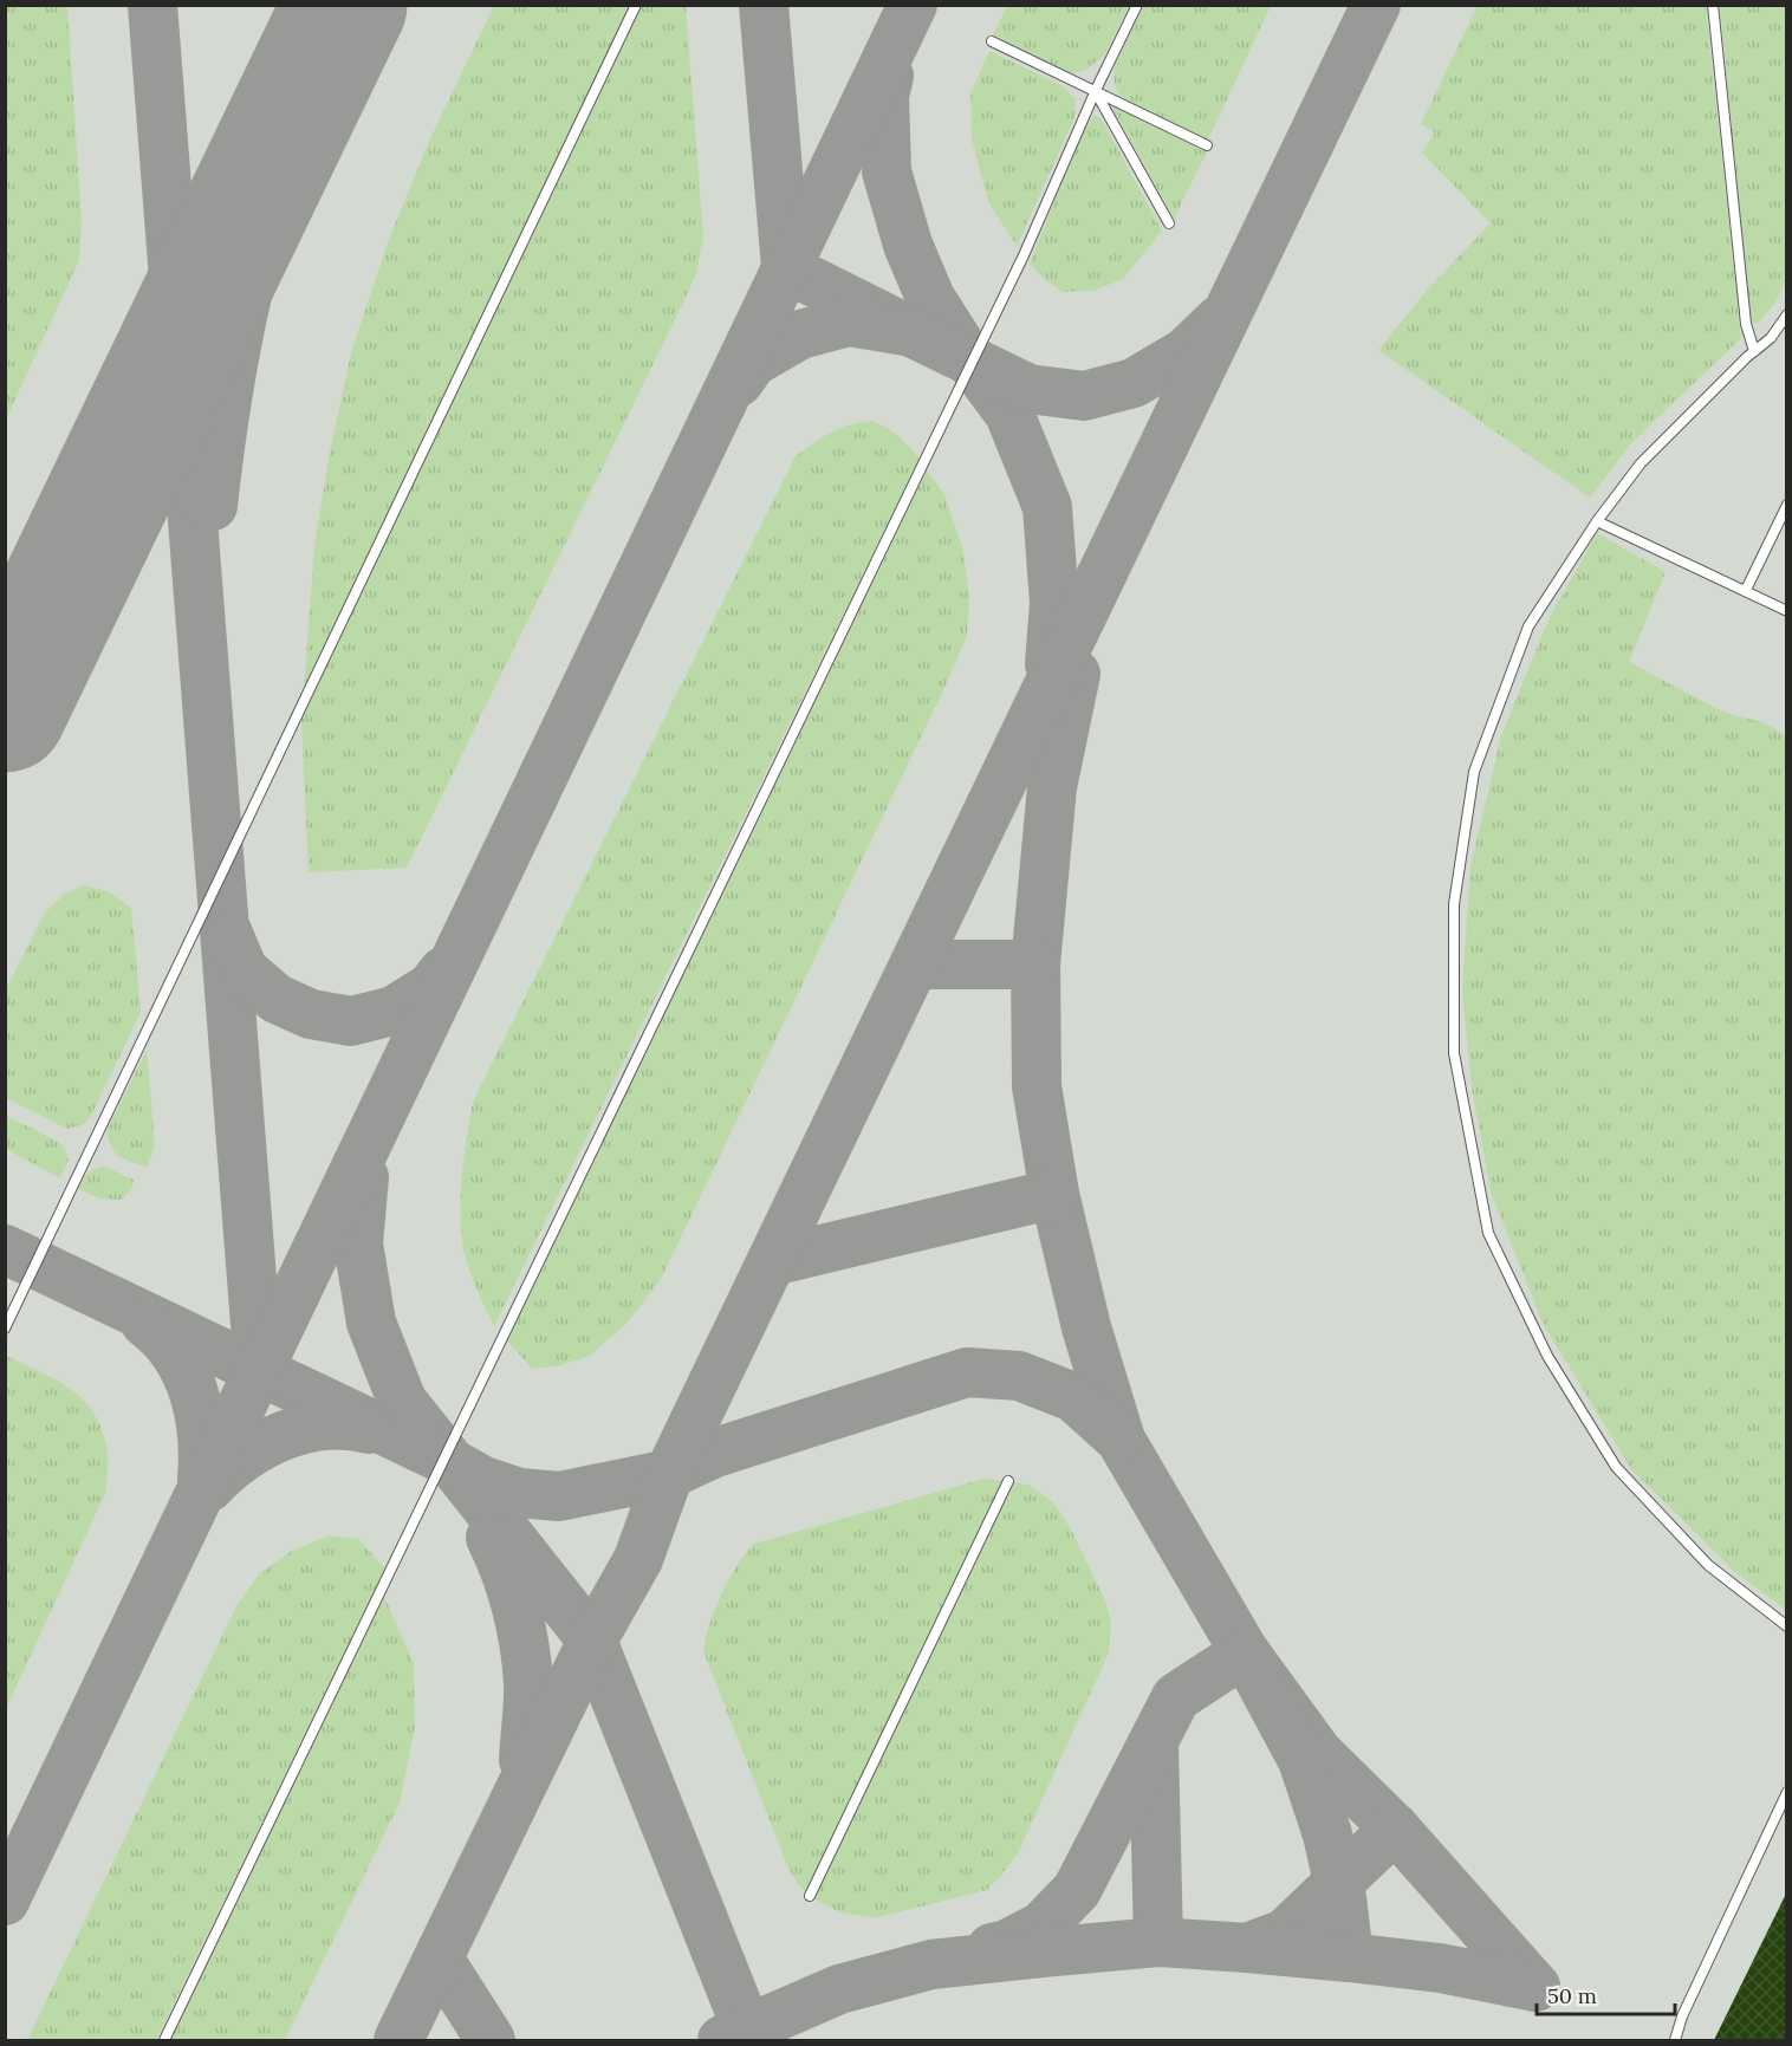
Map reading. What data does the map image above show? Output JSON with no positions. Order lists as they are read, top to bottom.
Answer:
{
  "scale_bar": "50 m"
}
